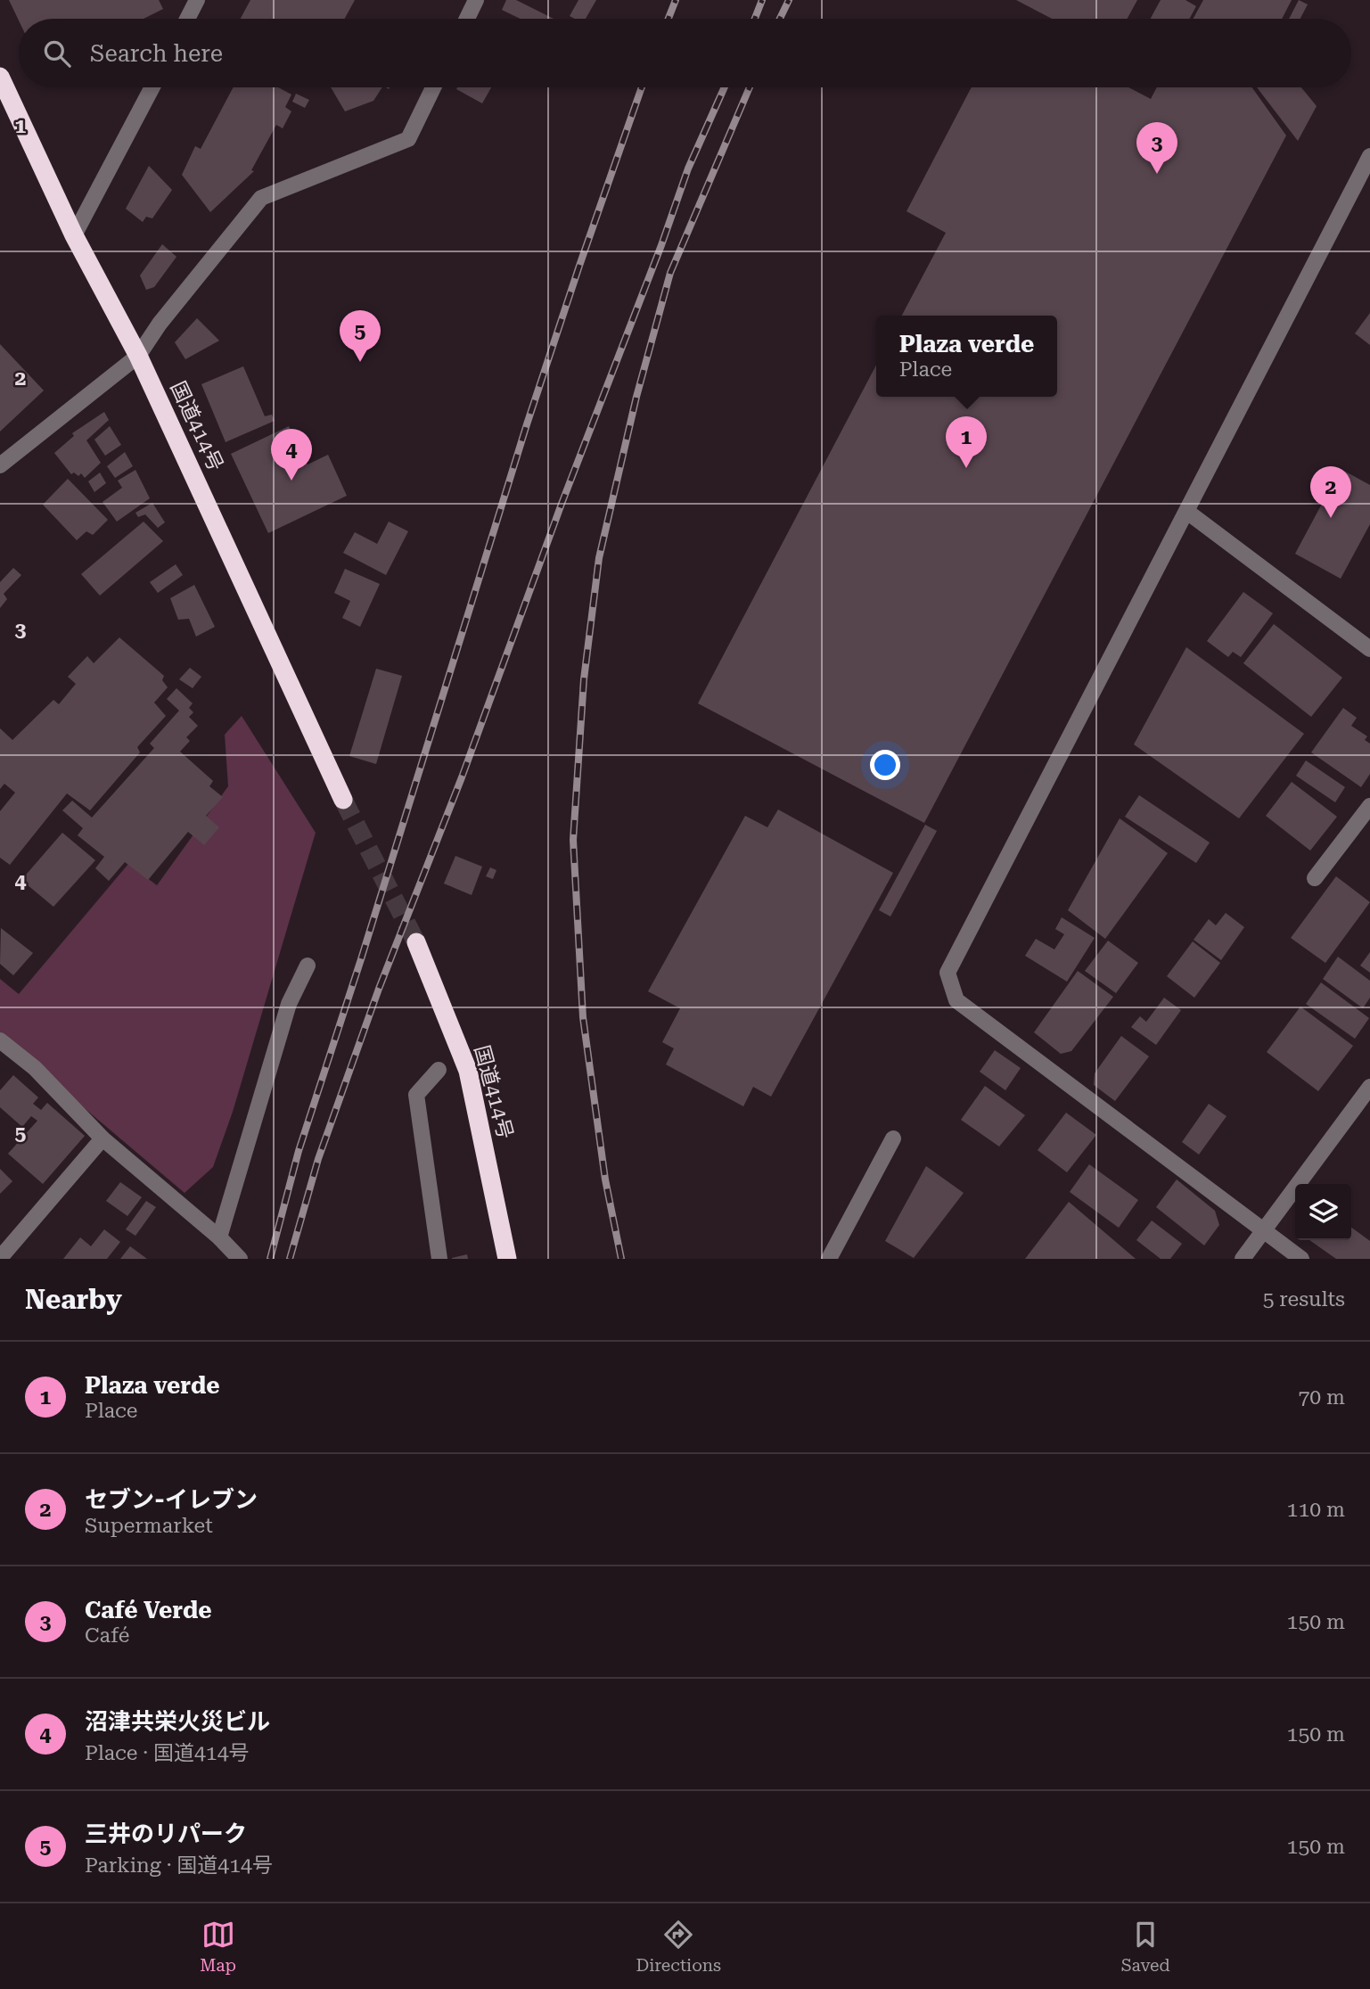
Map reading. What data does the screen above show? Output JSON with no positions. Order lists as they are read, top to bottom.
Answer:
{
  "streets": {
    "highway": ["国道414号"]
  },
  "page": {
    "search": "Search here",
    "pins": [
      "3",
      "5",
      "1",
      "4",
      "2"
    ],
    "popup": ["Plaza verde", "Place"],
    "heading": ["Nearby", "5 results"],
    "list": [
      {
        "mark": "1",
        "name": "Plaza verde",
        "note": "Place",
        "value": "70 m"
      },
      {
        "mark": "2",
        "name": "セブン-イレブン",
        "note": "Supermarket",
        "value": "110 m"
      },
      {
        "mark": "3",
        "name": "Café Verde",
        "note": "Café",
        "value": "150 m"
      },
      {
        "mark": "4",
        "name": "沼津共栄火災ビル",
        "note": "Place · 国道414号",
        "value": "150 m"
      },
      {
        "mark": "5",
        "name": "三井のリパーク",
        "note": "Parking · 国道414号",
        "value": "150 m"
      }
    ],
    "nav": ["Map", "Directions", "Saved"]
  },
  "grid": {
    "rows": [
      "1",
      "2",
      "3",
      "4",
      "5"
    ]
  }
}
